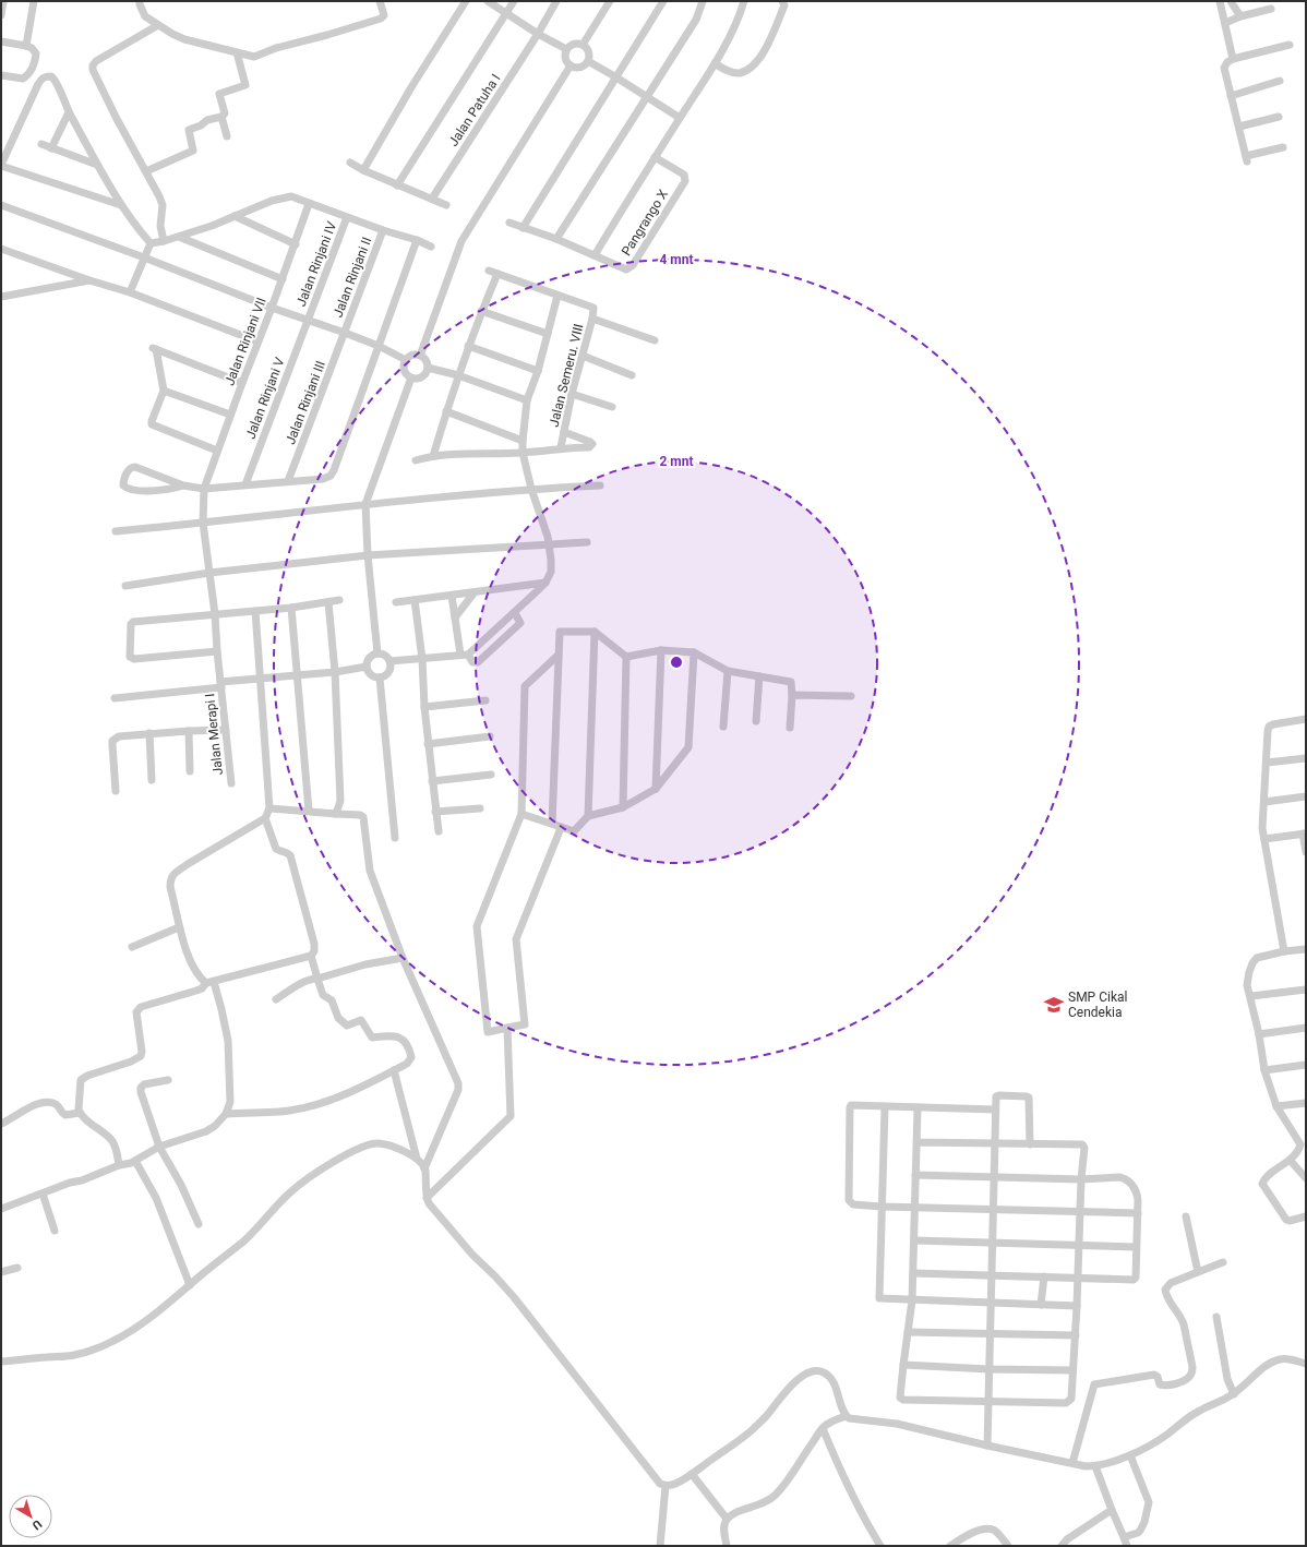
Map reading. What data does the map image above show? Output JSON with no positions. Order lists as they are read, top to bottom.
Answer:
{
  "streets": {
    "street": [
      "Jalan Patuha I",
      "Pangrango X",
      "Jalan Rinjani IV",
      "Jalan Rinjani II",
      "Jalan Rinjani VII",
      "Jalan Semeru. VIII",
      "Jalan Rinjani V",
      "Jalan Rinjani III",
      "Jalan Merapi I"
    ]
  },
  "crossings": [
    ["Jalan Rinjani IV", "Jalan Rinjani V"],
    ["Jalan Rinjani II", "Jalan Rinjani III"],
    ["Jalan Rinjani VII", "Jalan Merapi I"]
  ],
  "places": {
    "school or university": ["SMP Cikal Cendekia"]
  },
  "north": "bottom right",
  "rings": ["4 mnt", "2 mnt"]
}
